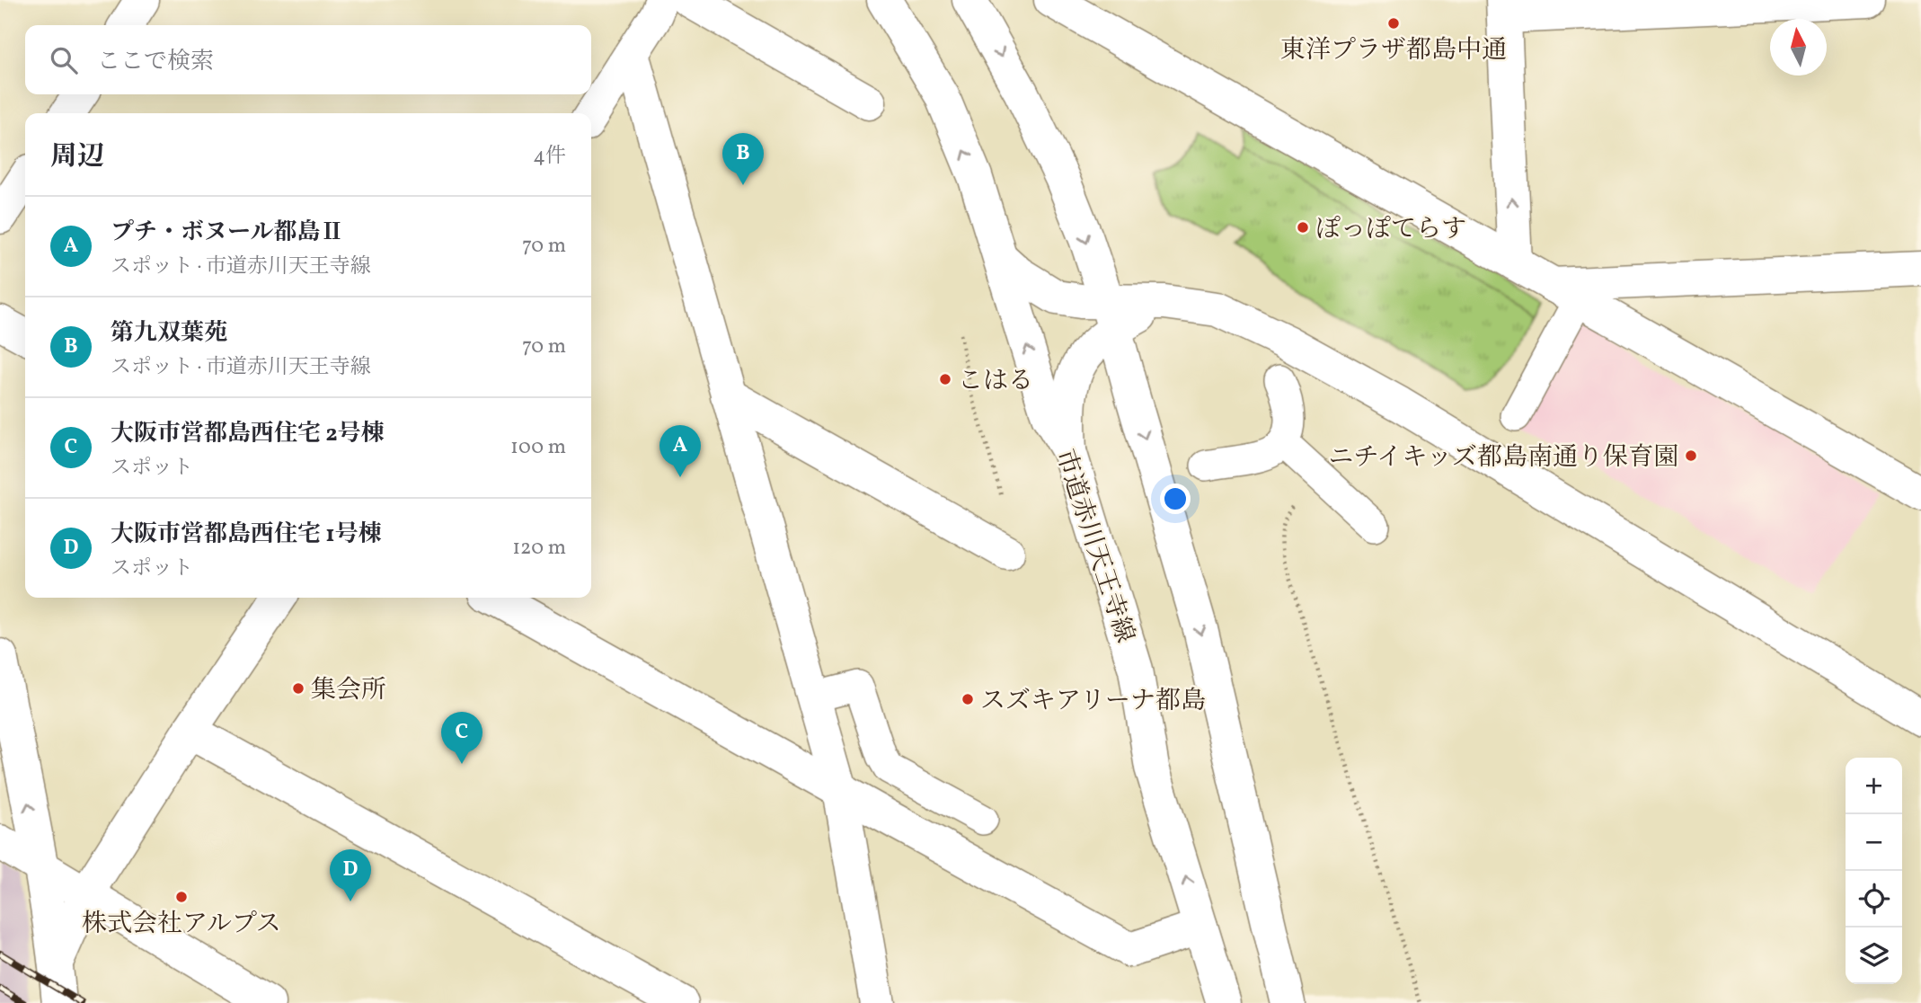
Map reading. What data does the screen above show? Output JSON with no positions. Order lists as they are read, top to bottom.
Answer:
{
  "streets": {
    "street": ["市道赤川天王寺線"]
  },
  "places": [
    "東洋プラザ都島中通",
    "ぽっぽてらす",
    "こはる",
    "ニチイキッズ都島南通り保育園",
    "集会所",
    "スズキアリーナ都島",
    "株式会社アルプス"
  ],
  "north": "top",
  "page": {
    "search": "ここで検索",
    "heading": ["周辺", "4件"],
    "pins": [
      "B",
      "A",
      "C",
      "D"
    ],
    "list": [
      {
        "mark": "A",
        "name": "プチ・ボヌール都島Ⅱ",
        "note": "スポット · 市道赤川天王寺線",
        "value": "70 m"
      },
      {
        "mark": "B",
        "name": "第九双葉苑",
        "note": "スポット · 市道赤川天王寺線",
        "value": "70 m"
      },
      {
        "mark": "C",
        "name": "大阪市営都島西住宅 2号棟",
        "note": "スポット",
        "value": "100 m"
      },
      {
        "mark": "D",
        "name": "大阪市営都島西住宅 1号棟",
        "note": "スポット",
        "value": "120 m"
      }
    ],
    "map_buttons": ["+", "−"]
  }
}
